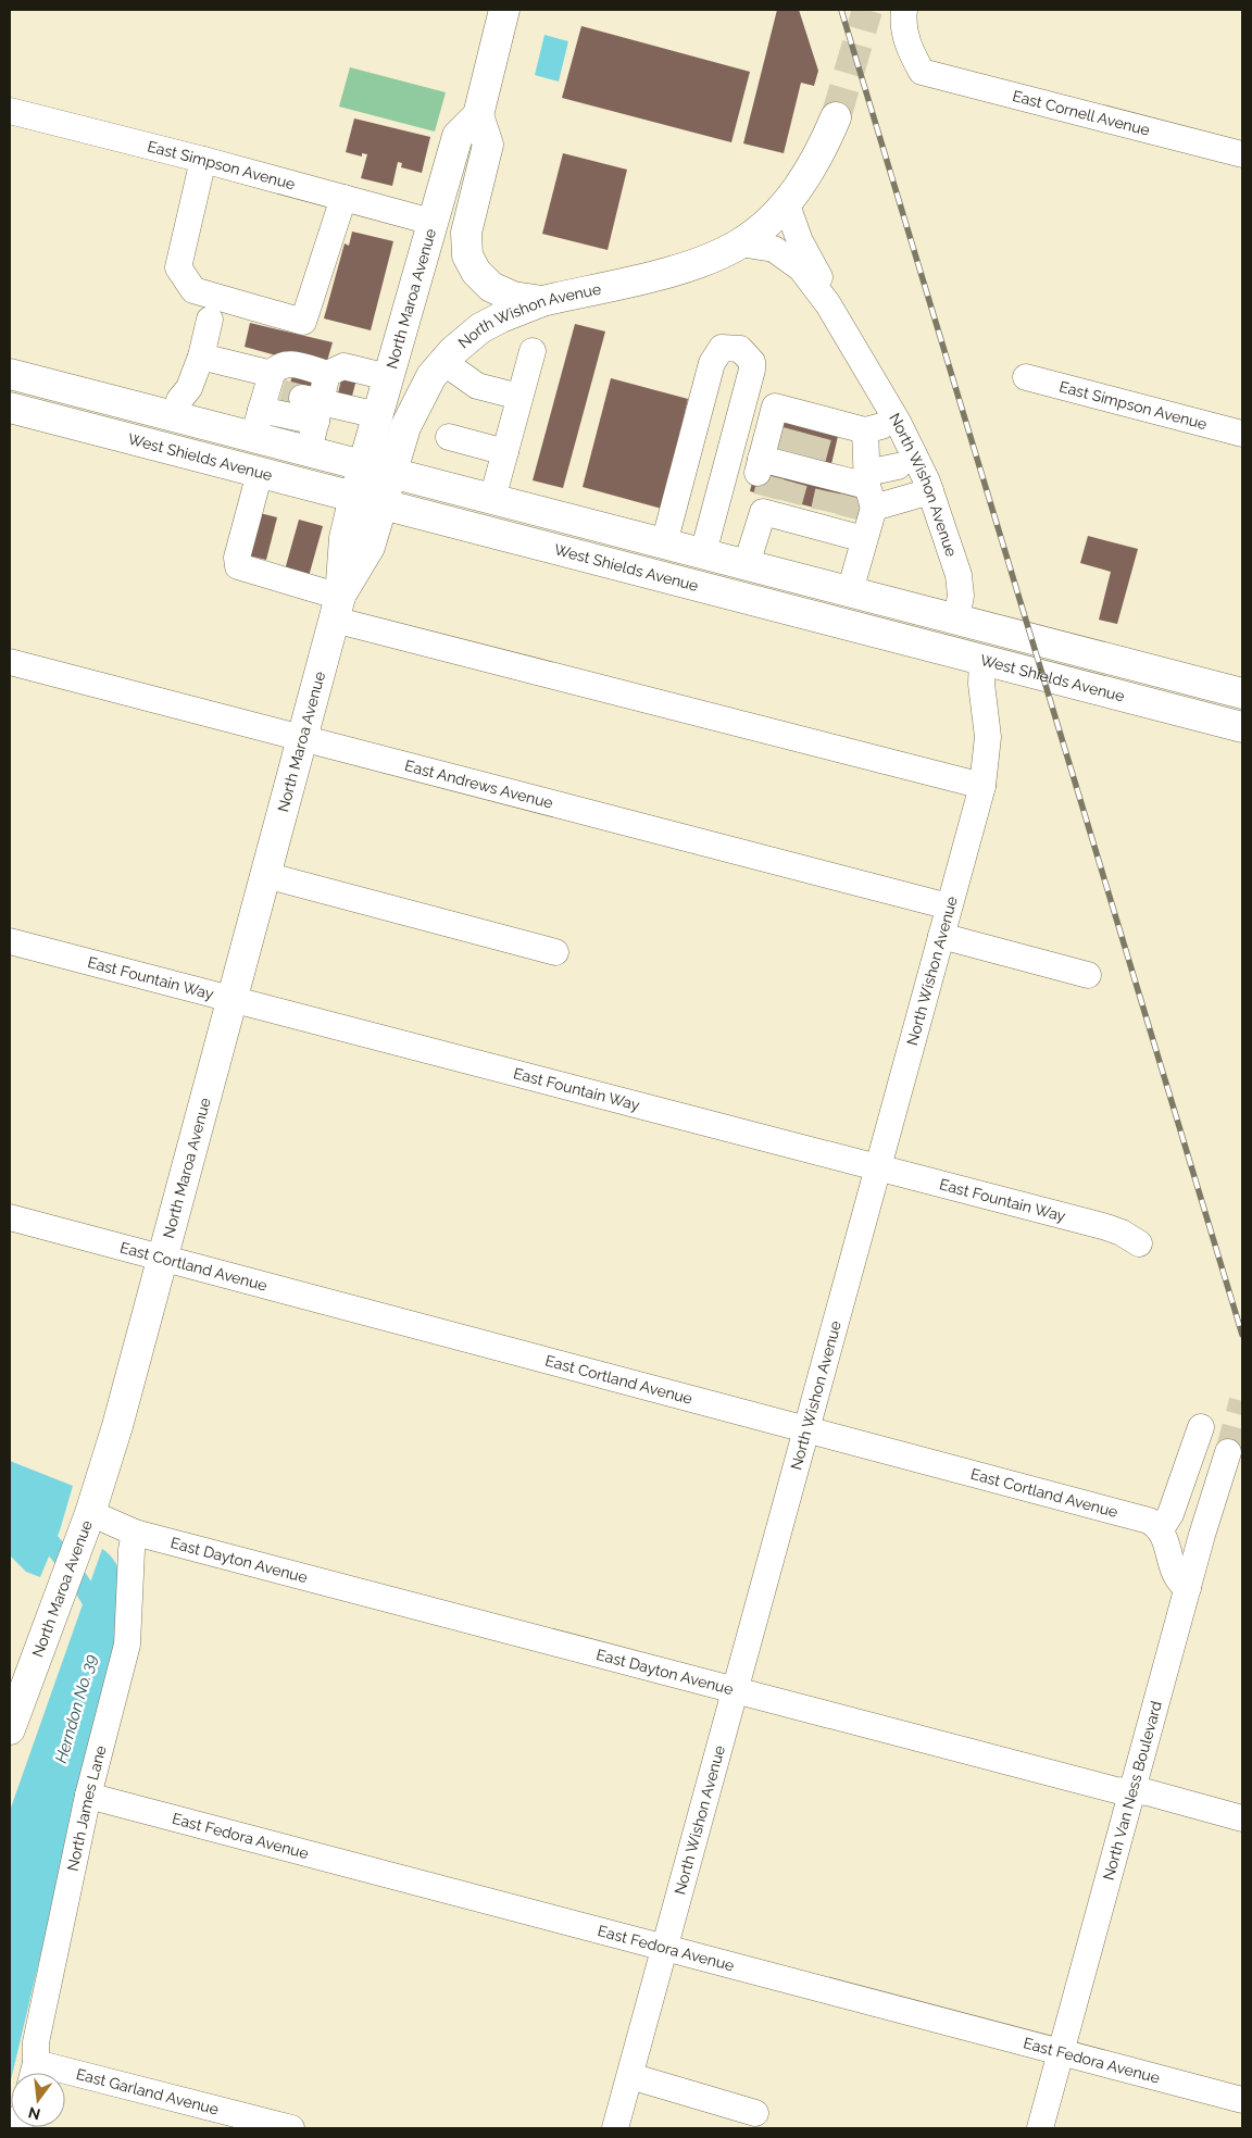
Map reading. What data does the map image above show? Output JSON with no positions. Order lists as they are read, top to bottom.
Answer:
{
  "streets": {
    "main road": ["North Maroa Avenue", "North Wishon Avenue", "West Shields Avenue"],
    "street": [
      "East Cornell Avenue",
      "East Simpson Avenue",
      "East Andrews Avenue",
      "East Fountain Way",
      "East Cortland Avenue",
      "East Dayton Avenue",
      "North Van Ness Boulevard",
      "North James Lane",
      "East Fedora Avenue",
      "East Garland Avenue"
    ]
  },
  "crossings": [
    ["East Simpson Avenue", "North Maroa Avenue"],
    ["North Maroa Avenue", "North Wishon Avenue"],
    ["North Maroa Avenue", "West Shields Avenue"],
    ["North Maroa Avenue", "East Andrews Avenue"],
    ["North Maroa Avenue", "East Fountain Way"],
    ["North Maroa Avenue", "East Cortland Avenue"],
    ["North Maroa Avenue", "East Dayton Avenue"],
    ["North Wishon Avenue", "West Shields Avenue"],
    ["North Wishon Avenue", "East Andrews Avenue"],
    ["North Wishon Avenue", "East Fountain Way"],
    ["North Wishon Avenue", "East Cortland Avenue"],
    ["North Wishon Avenue", "East Dayton Avenue"],
    ["North Wishon Avenue", "East Fedora Avenue"],
    ["East Dayton Avenue", "North Van Ness Boulevard"],
    ["East Dayton Avenue", "North James Lane"],
    ["North Van Ness Boulevard", "East Fedora Avenue"],
    ["North James Lane", "East Fedora Avenue"]
  ],
  "water": ["Herndon No. 39"],
  "north": "bottom"
}
